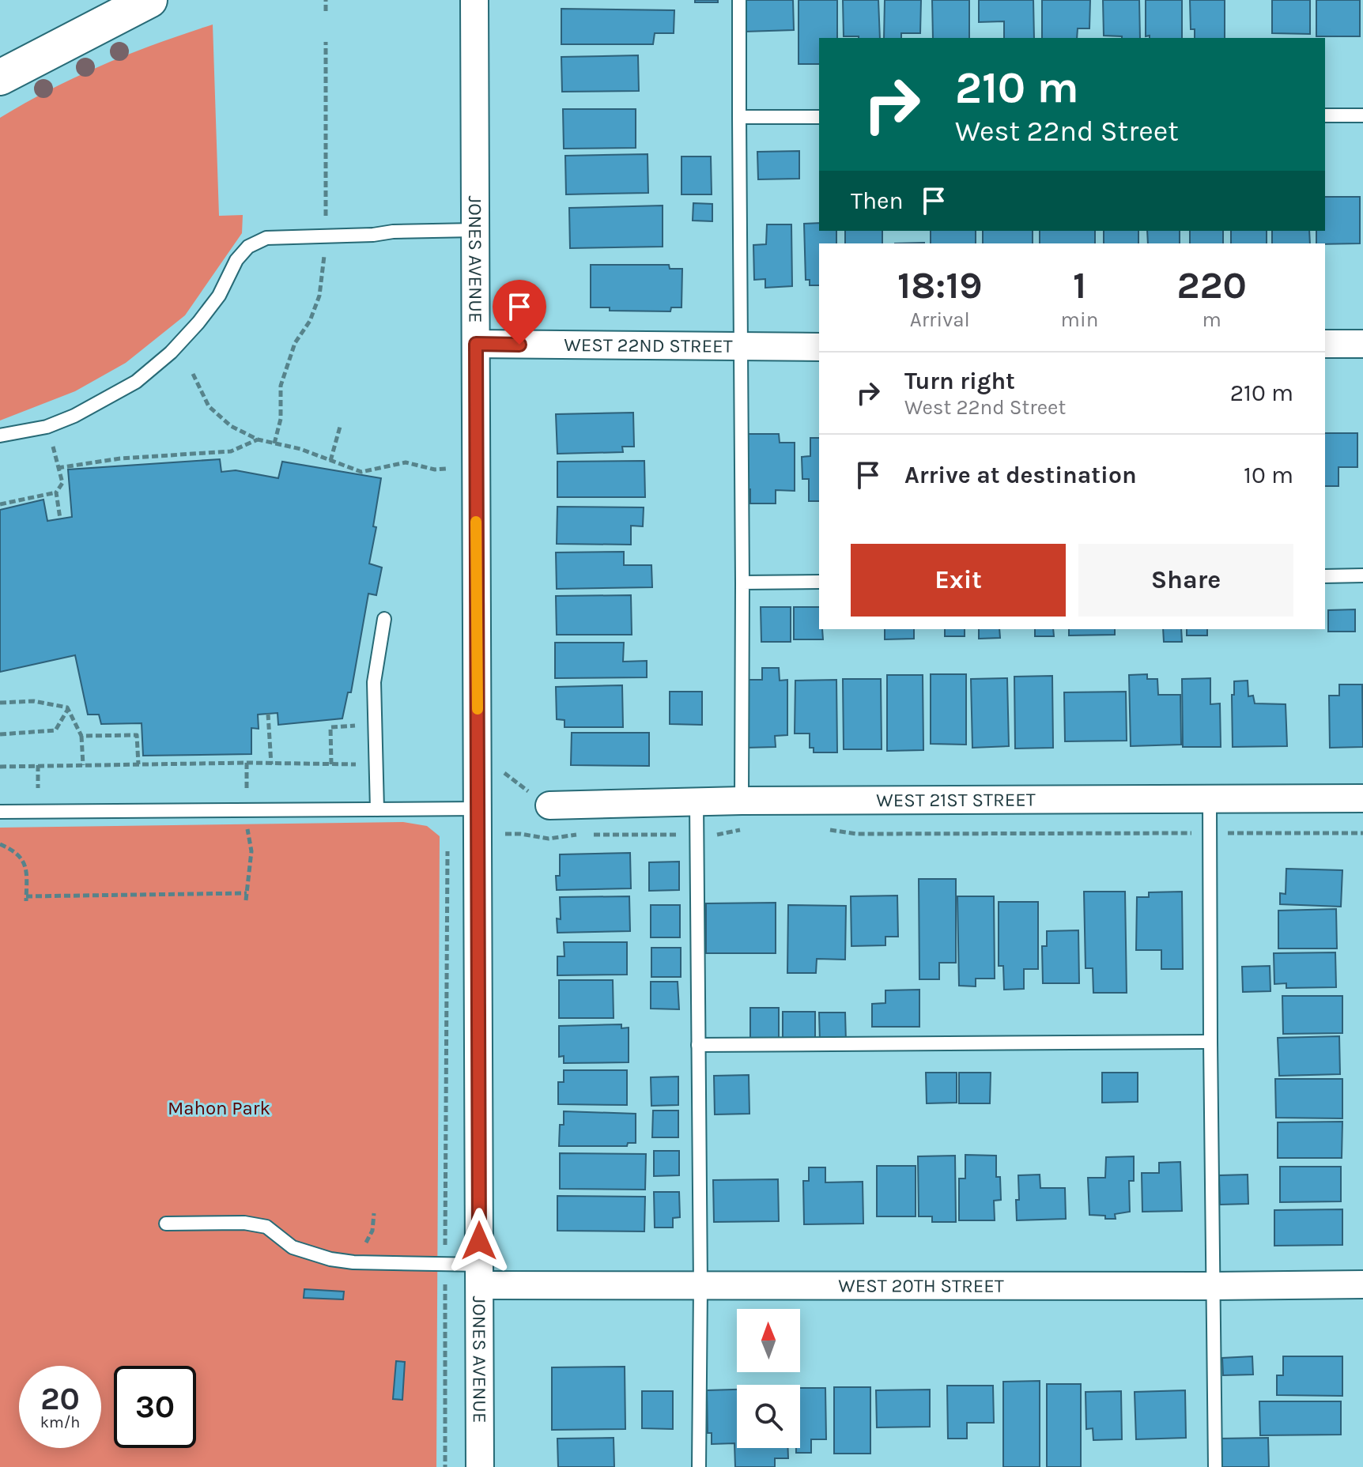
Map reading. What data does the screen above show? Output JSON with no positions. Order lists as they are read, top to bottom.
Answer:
{
  "streets": {
    "street": [
      "JONES AVENUE",
      "WEST 22ND STREET",
      "WEST 21ST STREET",
      "WEST 20TH STREET"
    ]
  },
  "crossings": [
    ["JONES AVENUE", "WEST 22ND STREET"],
    ["JONES AVENUE", "WEST 20TH STREET"]
  ],
  "parks": ["Mahon Park"],
  "north": "top",
  "page": {
    "turn": ["210 m", "West 22nd Street"],
    "then": "Then",
    "eta": [
      "18:19",
      "Arrival",
      "1",
      "min",
      "220",
      "m"
    ],
    "list": [
      {
        "name": "Turn right",
        "note": "West 22nd Street",
        "value": "210 m"
      },
      {
        "name": "Arrive at destination",
        "value": "10 m"
      }
    ],
    "buttons": ["Exit", "Share"],
    "speed": "20 km/h",
    "limit": "30"
  }
}
